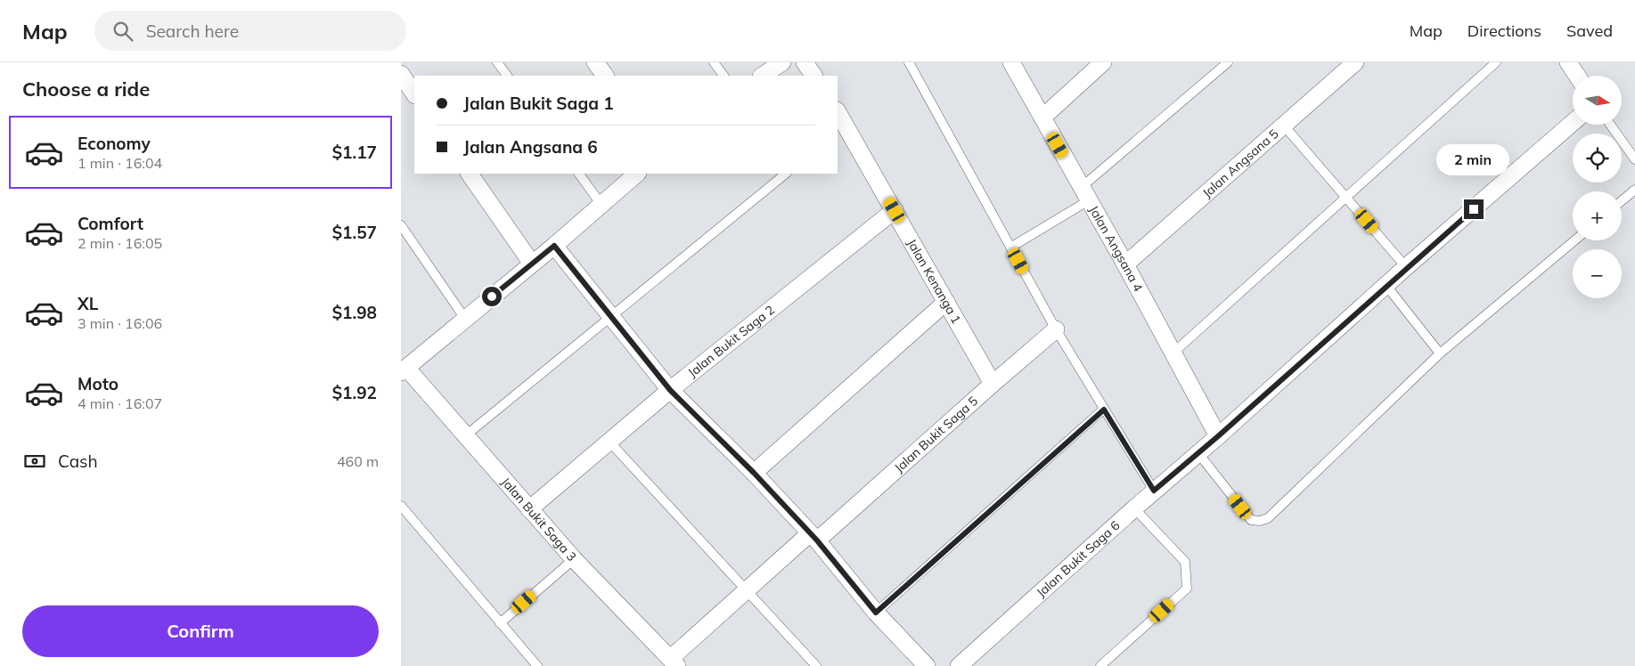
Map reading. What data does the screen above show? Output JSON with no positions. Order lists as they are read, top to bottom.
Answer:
{
  "streets": {
    "street": [
      "Jalan Angsana 5",
      "Jalan Angsana 4",
      "Jalan Kenanga 1",
      "Jalan Bukit Saga 2",
      "Jalan Bukit Saga 5",
      "Jalan Bukit Saga 3",
      "Jalan Bukit Saga 6"
    ]
  },
  "crossings": [
    ["Jalan Angsana 5", "Jalan Angsana 4"],
    ["Jalan Angsana 4", "Jalan Bukit Saga 6"],
    ["Jalan Kenanga 1", "Jalan Bukit Saga 2"],
    ["Jalan Kenanga 1", "Jalan Bukit Saga 5"],
    ["Jalan Bukit Saga 2", "Jalan Bukit Saga 3"],
    ["Jalan Bukit Saga 5", "Jalan Bukit Saga 3"]
  ],
  "north": "right",
  "page": {
    "header": "Map",
    "search": "Search here",
    "nav": ["Map", "Directions", "Saved"],
    "heading": "Choose a ride",
    "map_buttons": ["+", "−"],
    "banner": ["Jalan Bukit Saga 1", "Jalan Angsana 6"],
    "list": [
      {
        "name": "Economy",
        "note": "1 min · 16:04",
        "value": "$1.17"
      },
      {
        "name": "Comfort",
        "note": "2 min · 16:05",
        "value": "$1.57"
      },
      {
        "name": "XL",
        "note": "3 min · 16:06",
        "value": "$1.98"
      },
      {
        "name": "Moto",
        "note": "4 min · 16:07",
        "value": "$1.92"
      }
    ],
    "bubble": "2 min",
    "pay": ["Cash", "460 m"],
    "buttons": "Confirm"
  }
}
